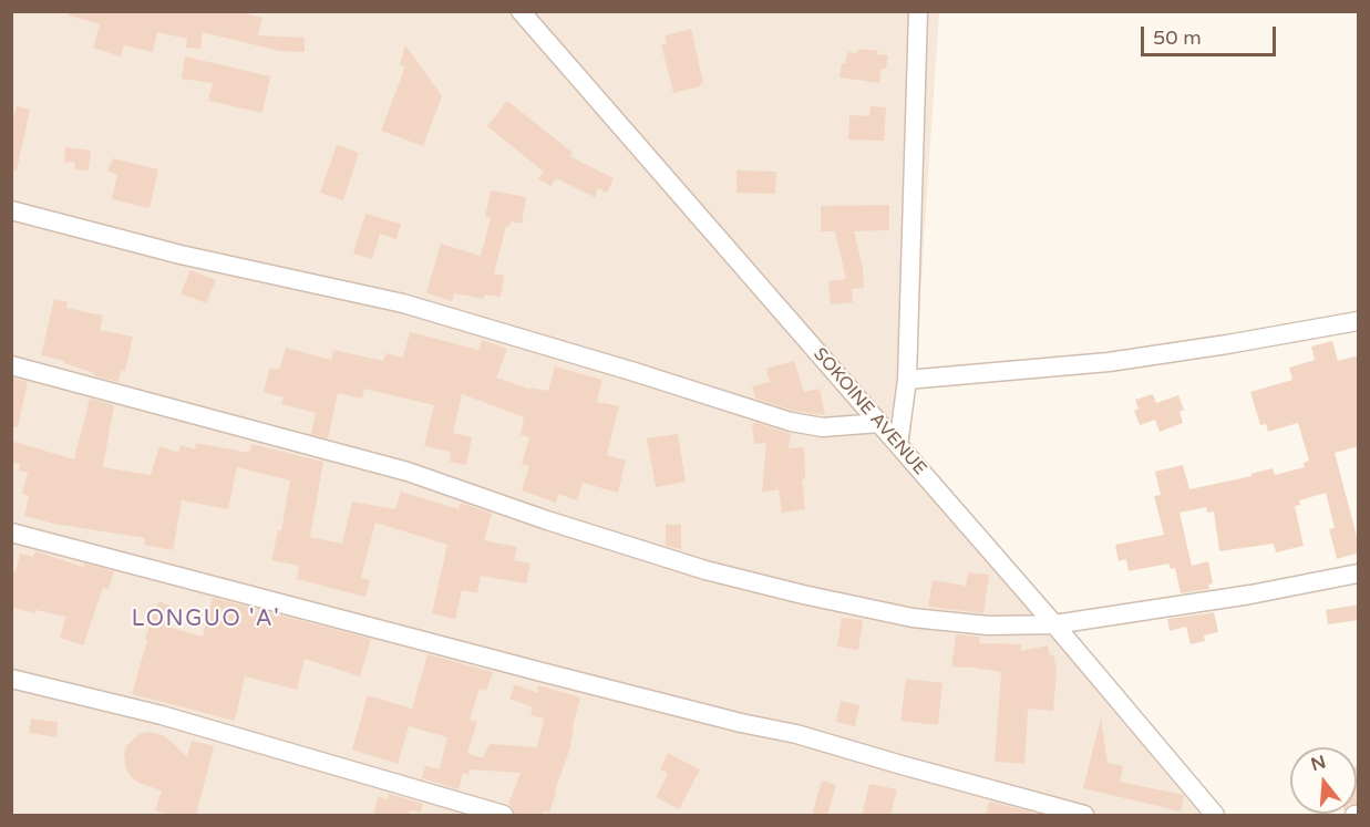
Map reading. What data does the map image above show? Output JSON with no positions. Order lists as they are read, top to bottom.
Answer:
{
  "streets": {
    "street": ["SOKOINE AVENUE"]
  },
  "districts": ["LONGUO 'A'"],
  "scale_bar": "50 m",
  "north": "top"
}
